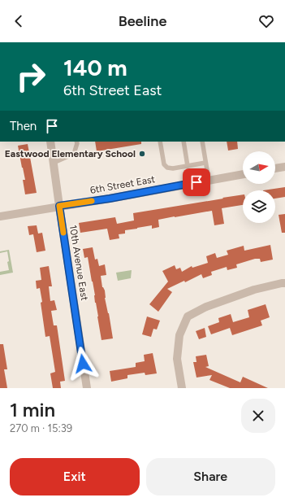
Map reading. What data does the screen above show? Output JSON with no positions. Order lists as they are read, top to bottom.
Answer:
{
  "streets": {
    "street": ["6th Street East", "10th Avenue East"]
  },
  "crossings": [
    ["6th Street East", "10th Avenue East"]
  ],
  "places": ["Eastwood Elementary School"],
  "north": "right",
  "page": {
    "header": "Beeline",
    "turn": ["140 m", "6th Street East"],
    "then": "Then",
    "heading": ["1 min", "270 m · 15:39"],
    "buttons": ["Exit", "Share"]
  }
}
